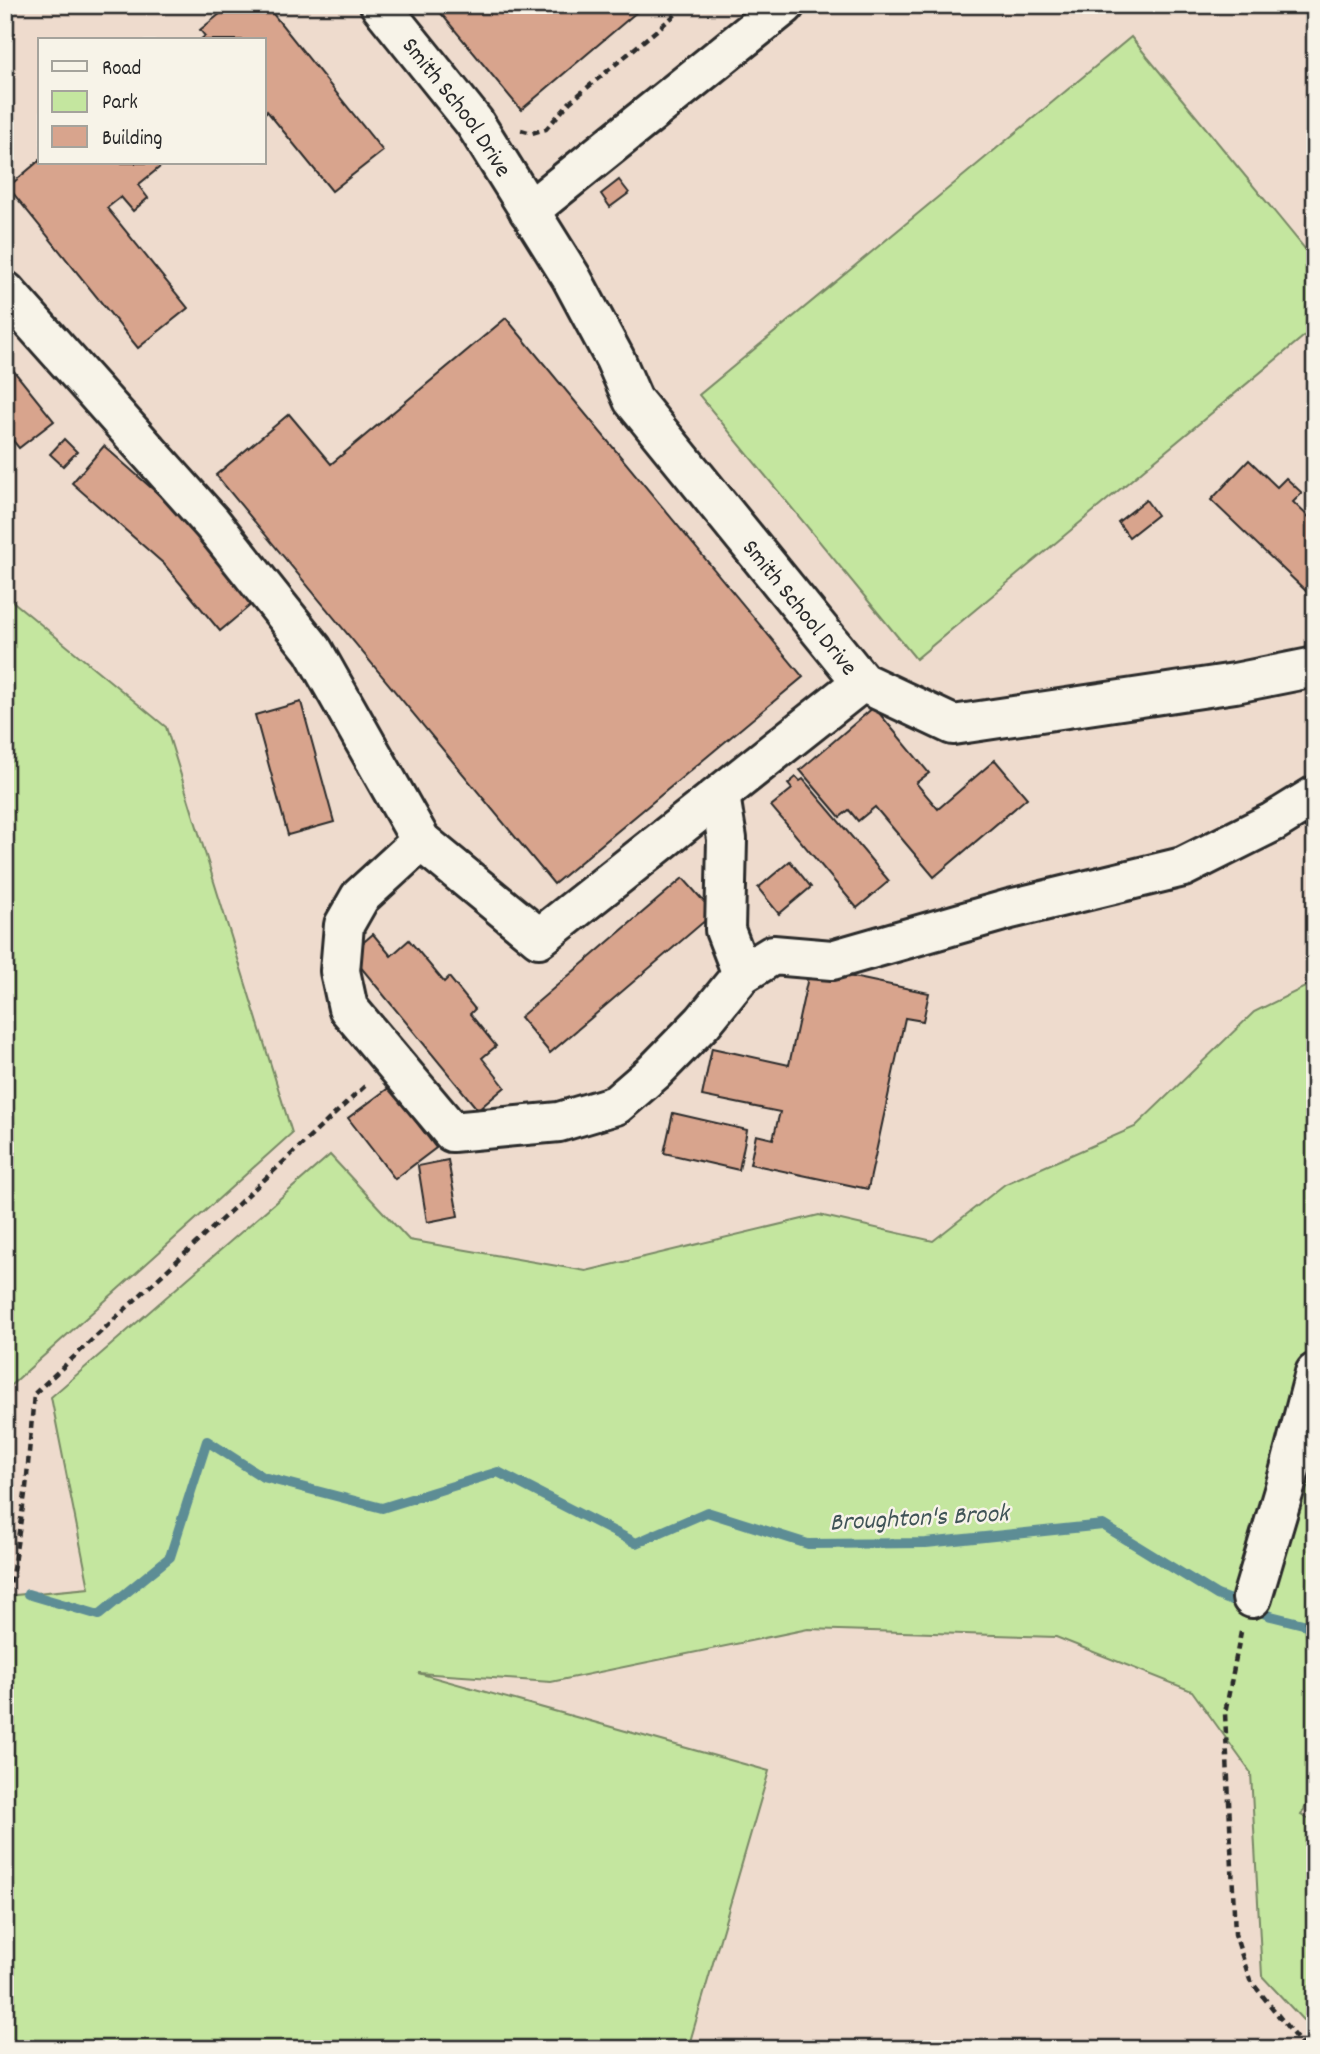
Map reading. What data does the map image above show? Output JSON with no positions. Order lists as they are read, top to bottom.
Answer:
{
  "streets": {
    "lane": ["Smith School Drive"]
  },
  "water": ["Broughton's Brook"],
  "legend": ["Road", "Park", "Building"]
}
